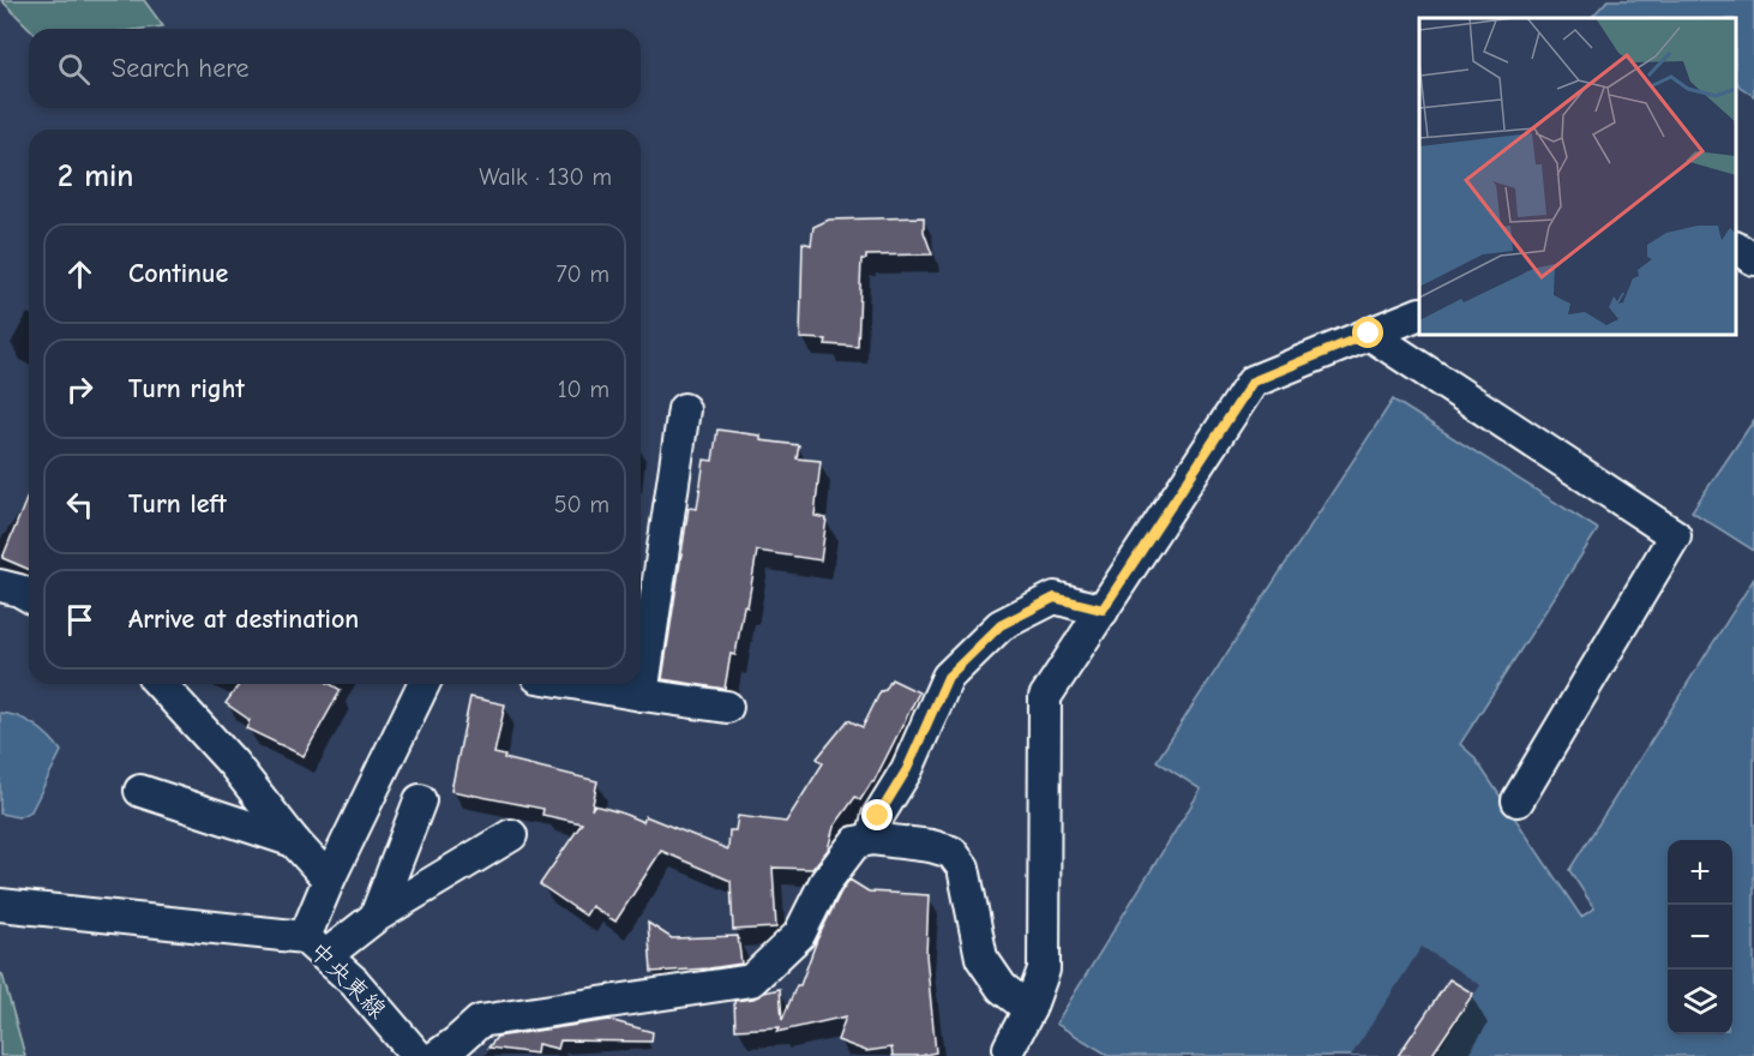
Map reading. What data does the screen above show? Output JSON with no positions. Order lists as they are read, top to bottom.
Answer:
{
  "streets": {
    "street": ["中央東線"]
  },
  "page": {
    "search": "Search here",
    "heading": ["2 min", "Walk · 130 m"],
    "list": [
      ["Continue", "70 m"],
      ["Turn right", "10 m"],
      ["Turn left", "50 m"],
      "Arrive at destination"
    ],
    "map_buttons": ["+", "−"]
  }
}
